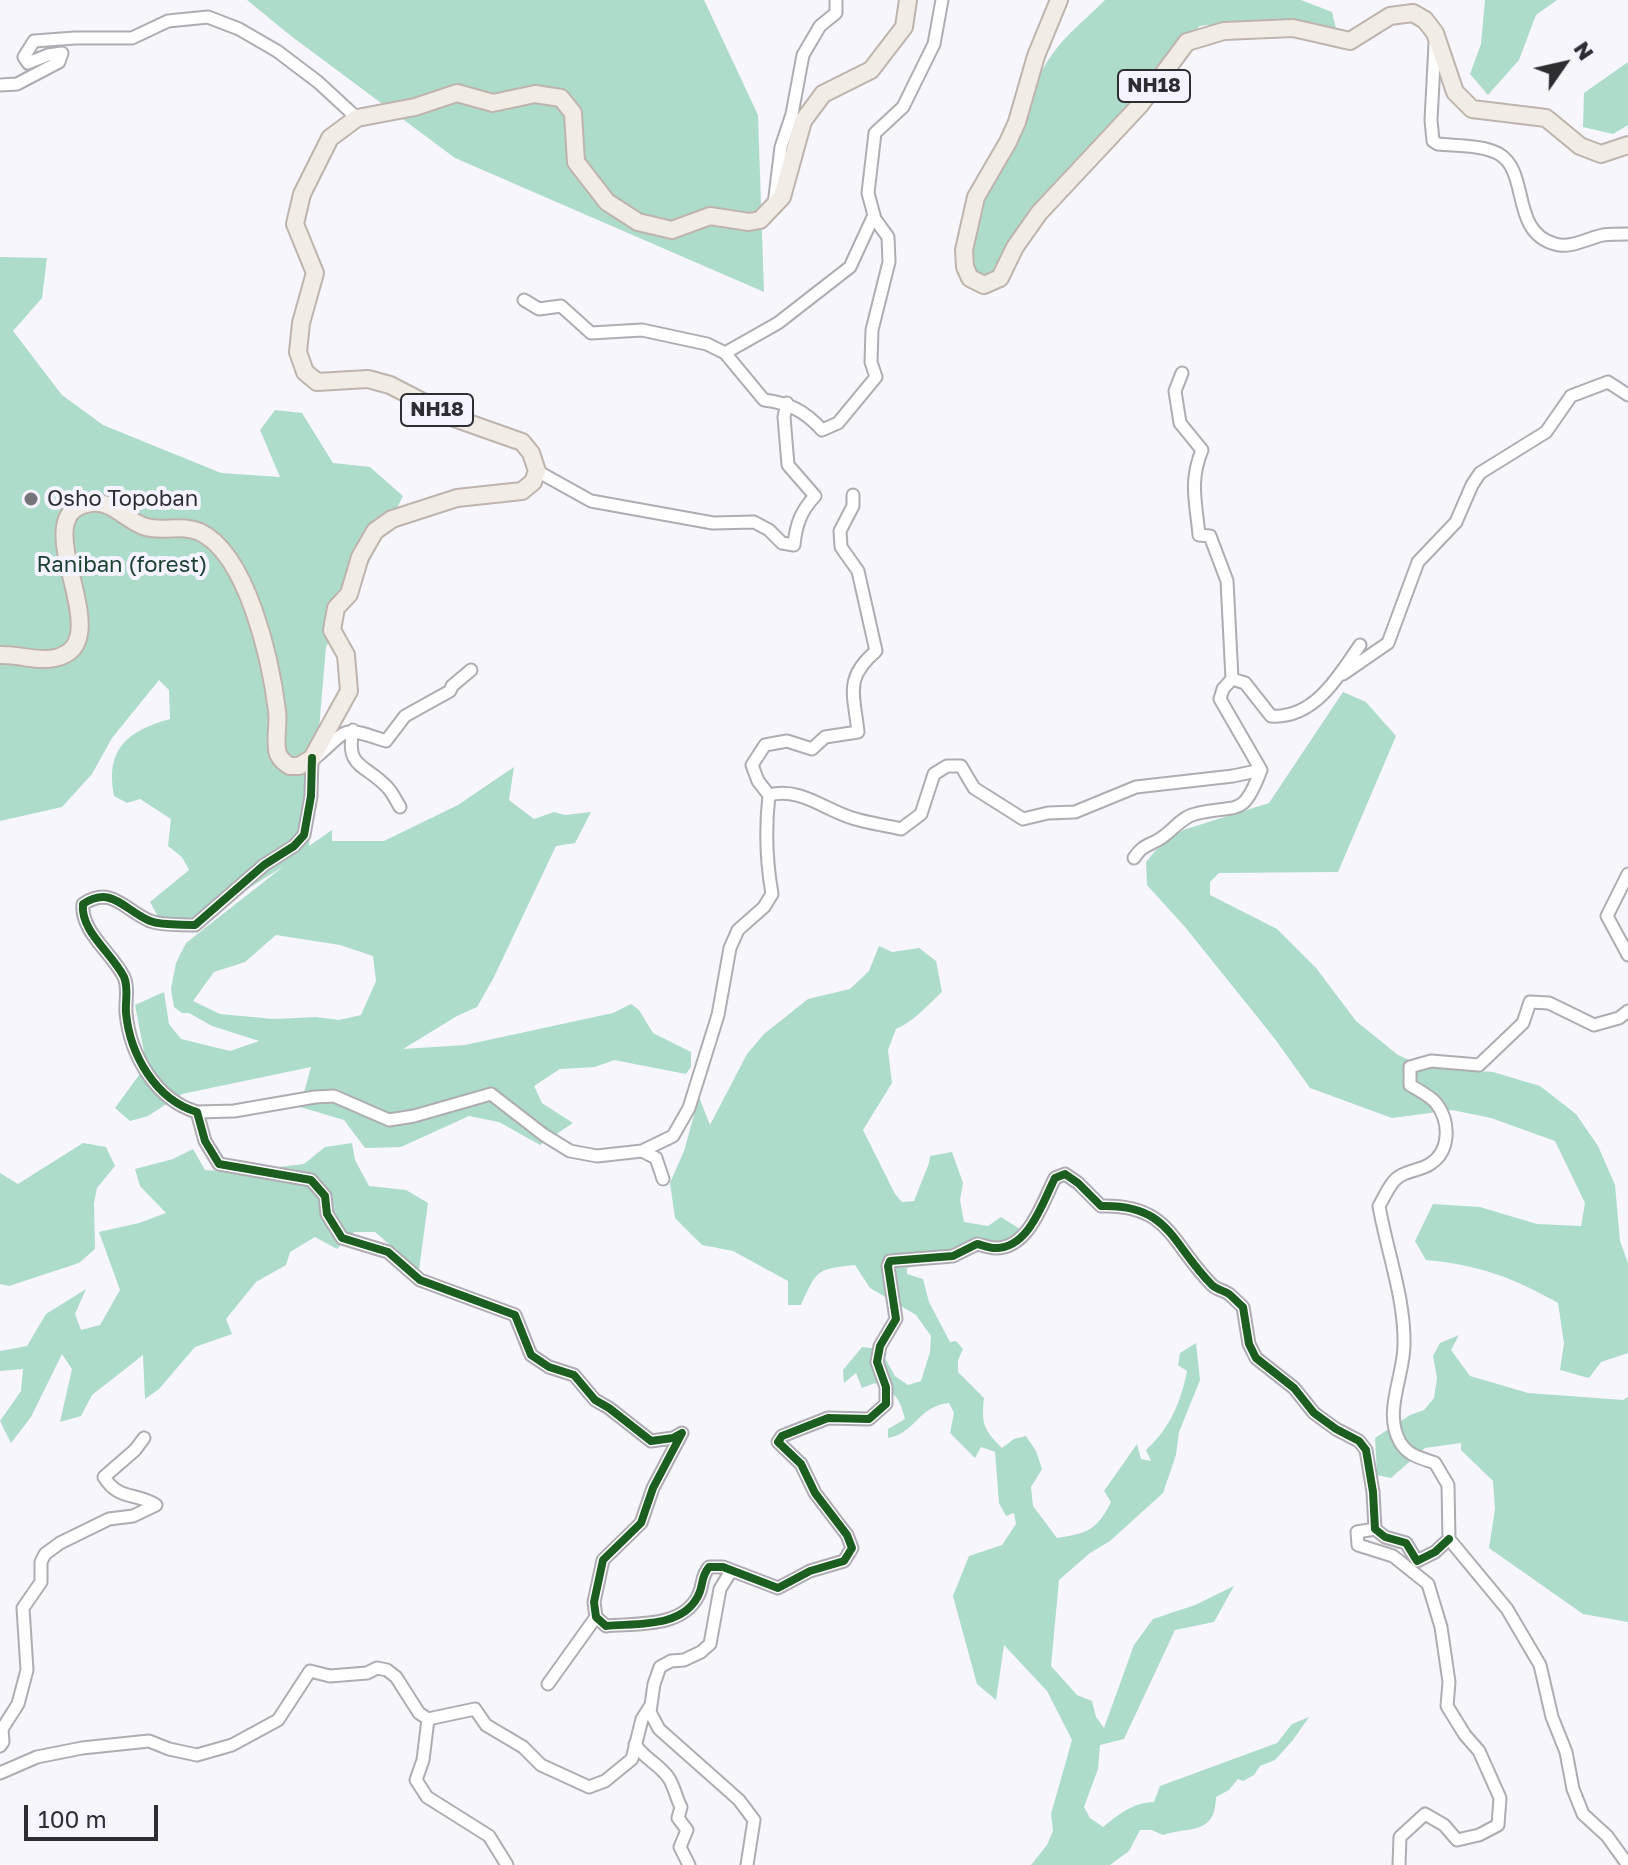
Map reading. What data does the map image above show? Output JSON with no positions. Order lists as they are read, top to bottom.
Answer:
{
  "streets": {
    "main road": ["NH18"]
  },
  "parks": ["Raniban (forest)"],
  "places": ["Osho Topoban"],
  "scale_bar": "100 m",
  "north": "top right"
}
